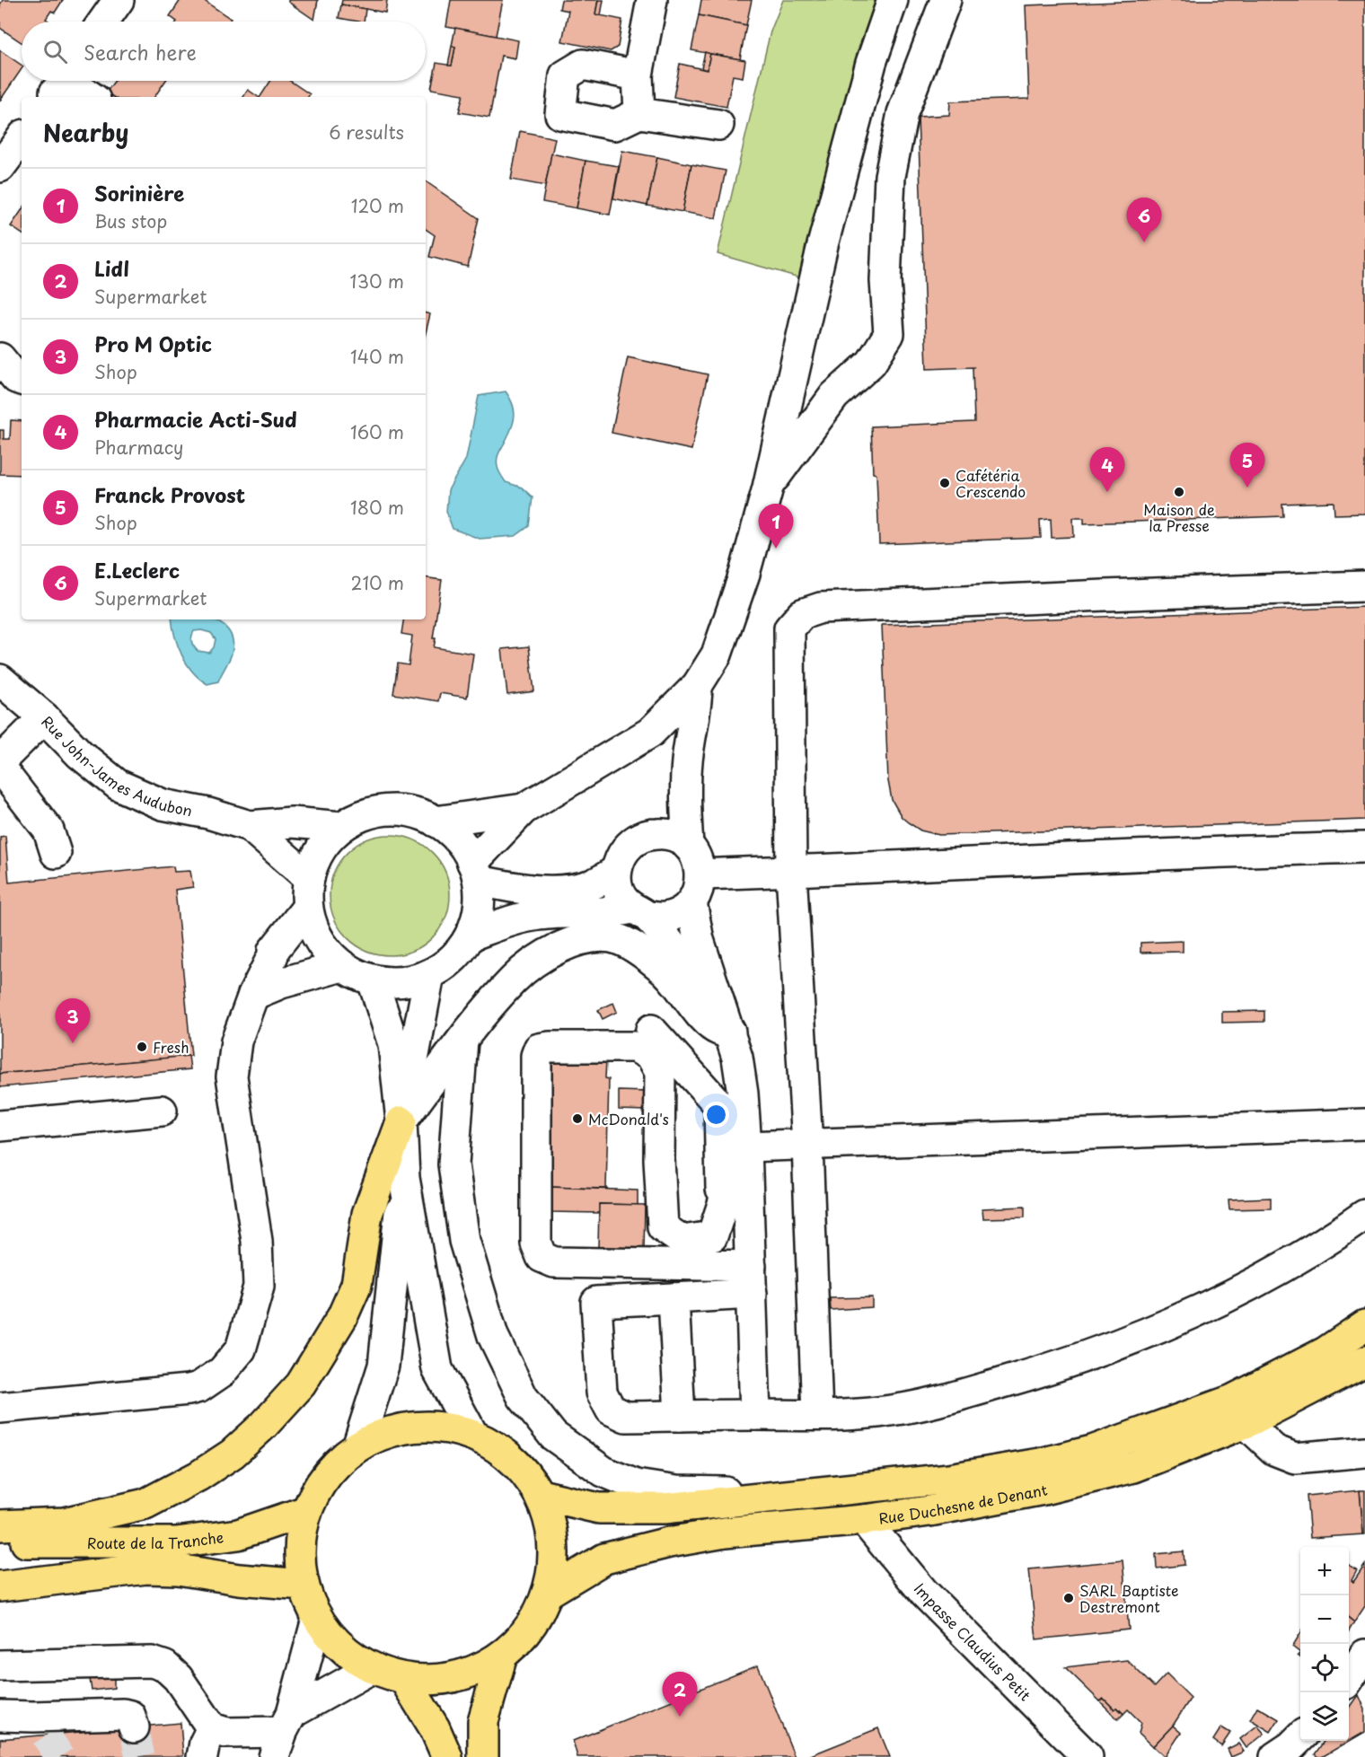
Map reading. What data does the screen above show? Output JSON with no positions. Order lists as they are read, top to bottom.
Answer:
{
  "streets": {
    "main road": ["Rue Duchesne de Denant", "Route de la Tranche"],
    "street": ["Rue John-James Audubon", "Impasse Claudius Petit"]
  },
  "crossings": [
    ["Rue Duchesne de Denant", "Impasse Claudius Petit"]
  ],
  "places": [
    "Cafétéria Crescendo",
    "Maison de la Presse",
    "Fresh",
    "McDonald's",
    "SARL Baptiste Destremont"
  ],
  "page": {
    "search": "Search here",
    "heading": ["Nearby", "6 results"],
    "list": [
      {
        "mark": "1",
        "name": "Sorinière",
        "note": "Bus stop",
        "value": "120 m"
      },
      {
        "mark": "2",
        "name": "Lidl",
        "note": "Supermarket",
        "value": "130 m"
      },
      {
        "mark": "3",
        "name": "Pro M Optic",
        "note": "Shop",
        "value": "140 m"
      },
      {
        "mark": "4",
        "name": "Pharmacie Acti-Sud",
        "note": "Pharmacy",
        "value": "160 m"
      },
      {
        "mark": "5",
        "name": "Franck Provost",
        "note": "Shop",
        "value": "180 m"
      },
      {
        "mark": "6",
        "name": "E.Leclerc",
        "note": "Supermarket",
        "value": "210 m"
      }
    ],
    "pins": [
      "6",
      "5",
      "4",
      "1",
      "3",
      "2"
    ],
    "map_buttons": ["+", "−"]
  }
}
